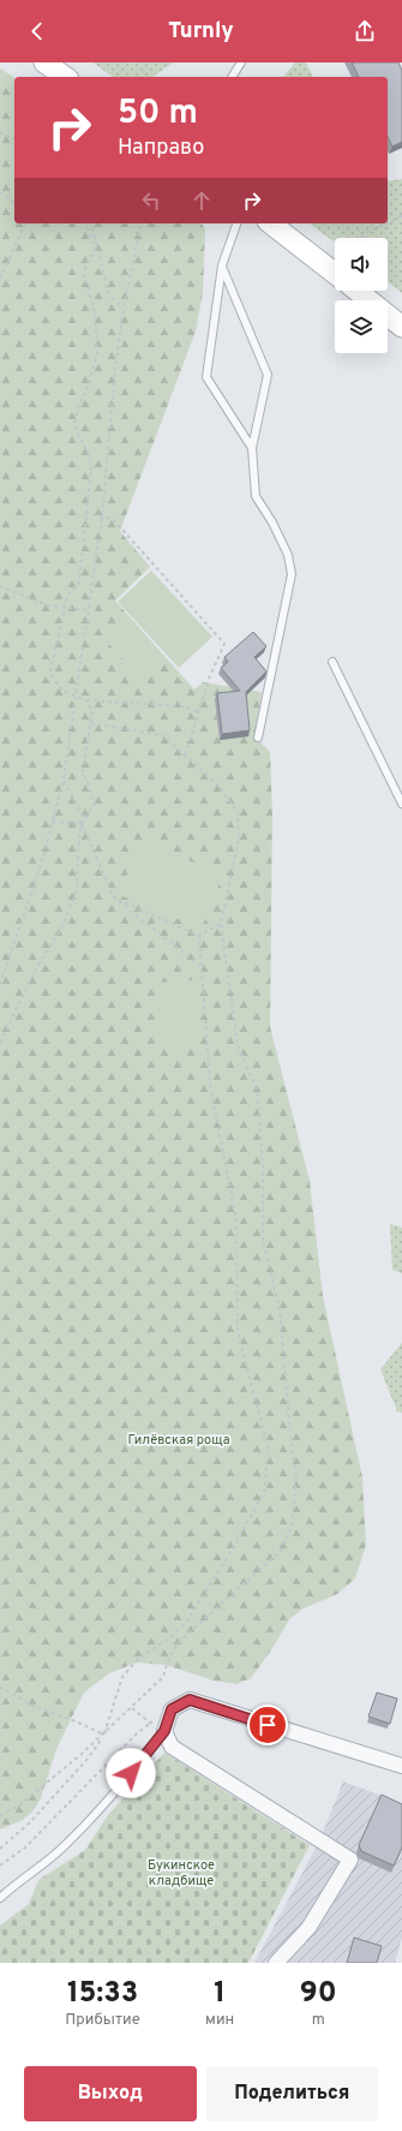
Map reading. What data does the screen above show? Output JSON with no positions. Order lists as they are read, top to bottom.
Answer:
{
  "parks": ["Гилёвская роща", "Букинское кладбище"],
  "page": {
    "header": "Turnly",
    "turn": ["50 m", "Направо"],
    "eta": [
      "15:33",
      "Прибытие",
      "1",
      "мин",
      "90",
      "m"
    ],
    "buttons": ["Выход", "Поделиться"]
  }
}
